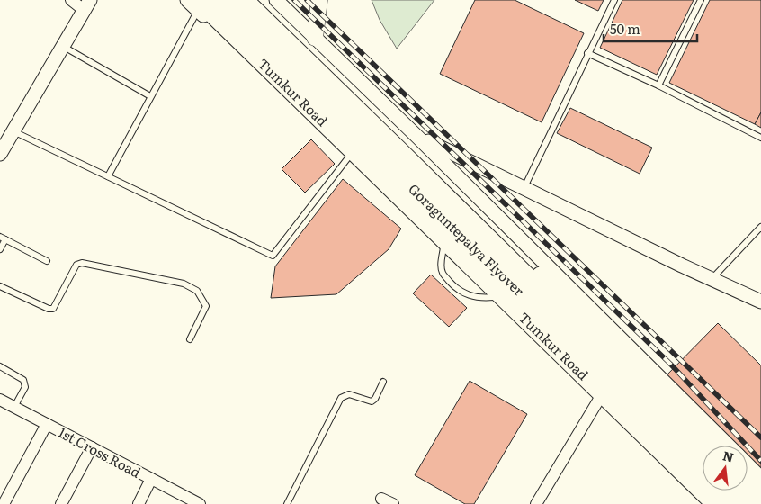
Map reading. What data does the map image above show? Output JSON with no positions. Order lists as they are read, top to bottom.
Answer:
{
  "streets": {
    "highway": ["Tumkur Road", "Goraguntepalya Flyover"],
    "street": ["1st Cross Road"]
  },
  "crossings": [
    ["Tumkur Road", "Goraguntepalya Flyover"]
  ],
  "scale_bar": "50 m",
  "north": "top"
}
